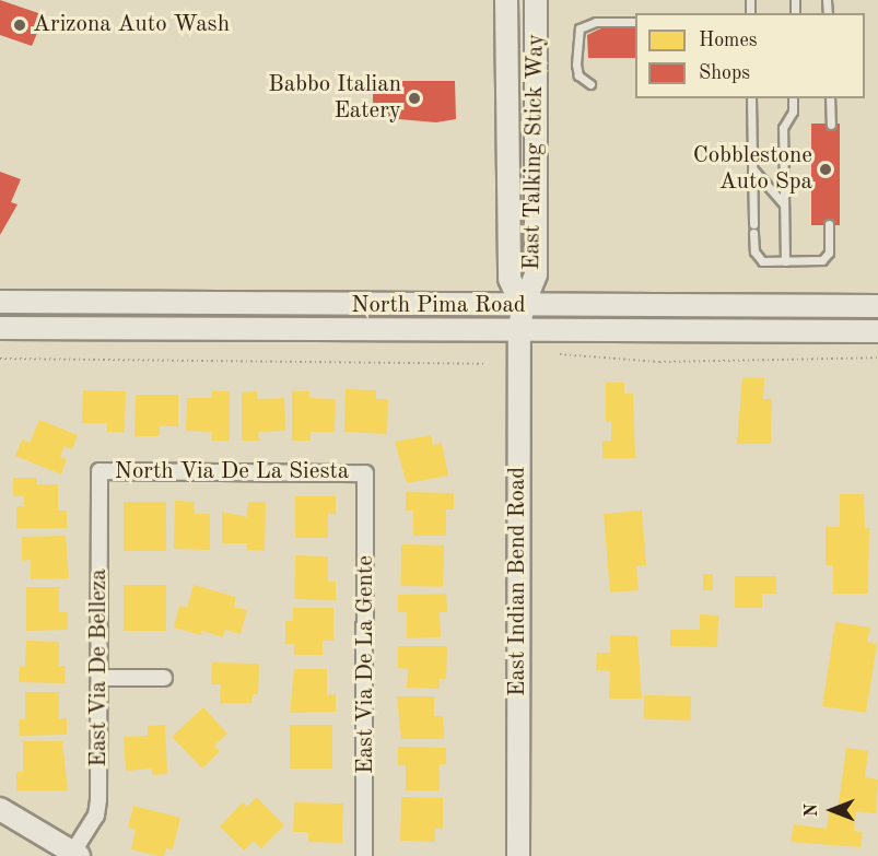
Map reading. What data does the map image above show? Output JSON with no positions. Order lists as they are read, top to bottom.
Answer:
{
  "streets": {
    "main road": ["East Talking Stick Way", "North Pima Road", "East Indian Bend Road"],
    "street": ["North Via De La Siesta", "East Via De La Gente", "East Via De Belleza"]
  },
  "crossings": [
    ["East Talking Stick Way", "North Pima Road"],
    ["East Talking Stick Way", "East Indian Bend Road"],
    ["North Pima Road", "East Indian Bend Road"],
    ["North Via De La Siesta", "East Via De La Gente"],
    ["North Via De La Siesta", "East Via De Belleza"]
  ],
  "places": ["Arizona Auto Wash", "Babbo Italian Eatery", "Cobblestone Auto Spa"],
  "legend": ["Homes", "Shops"],
  "north": "left"
}
